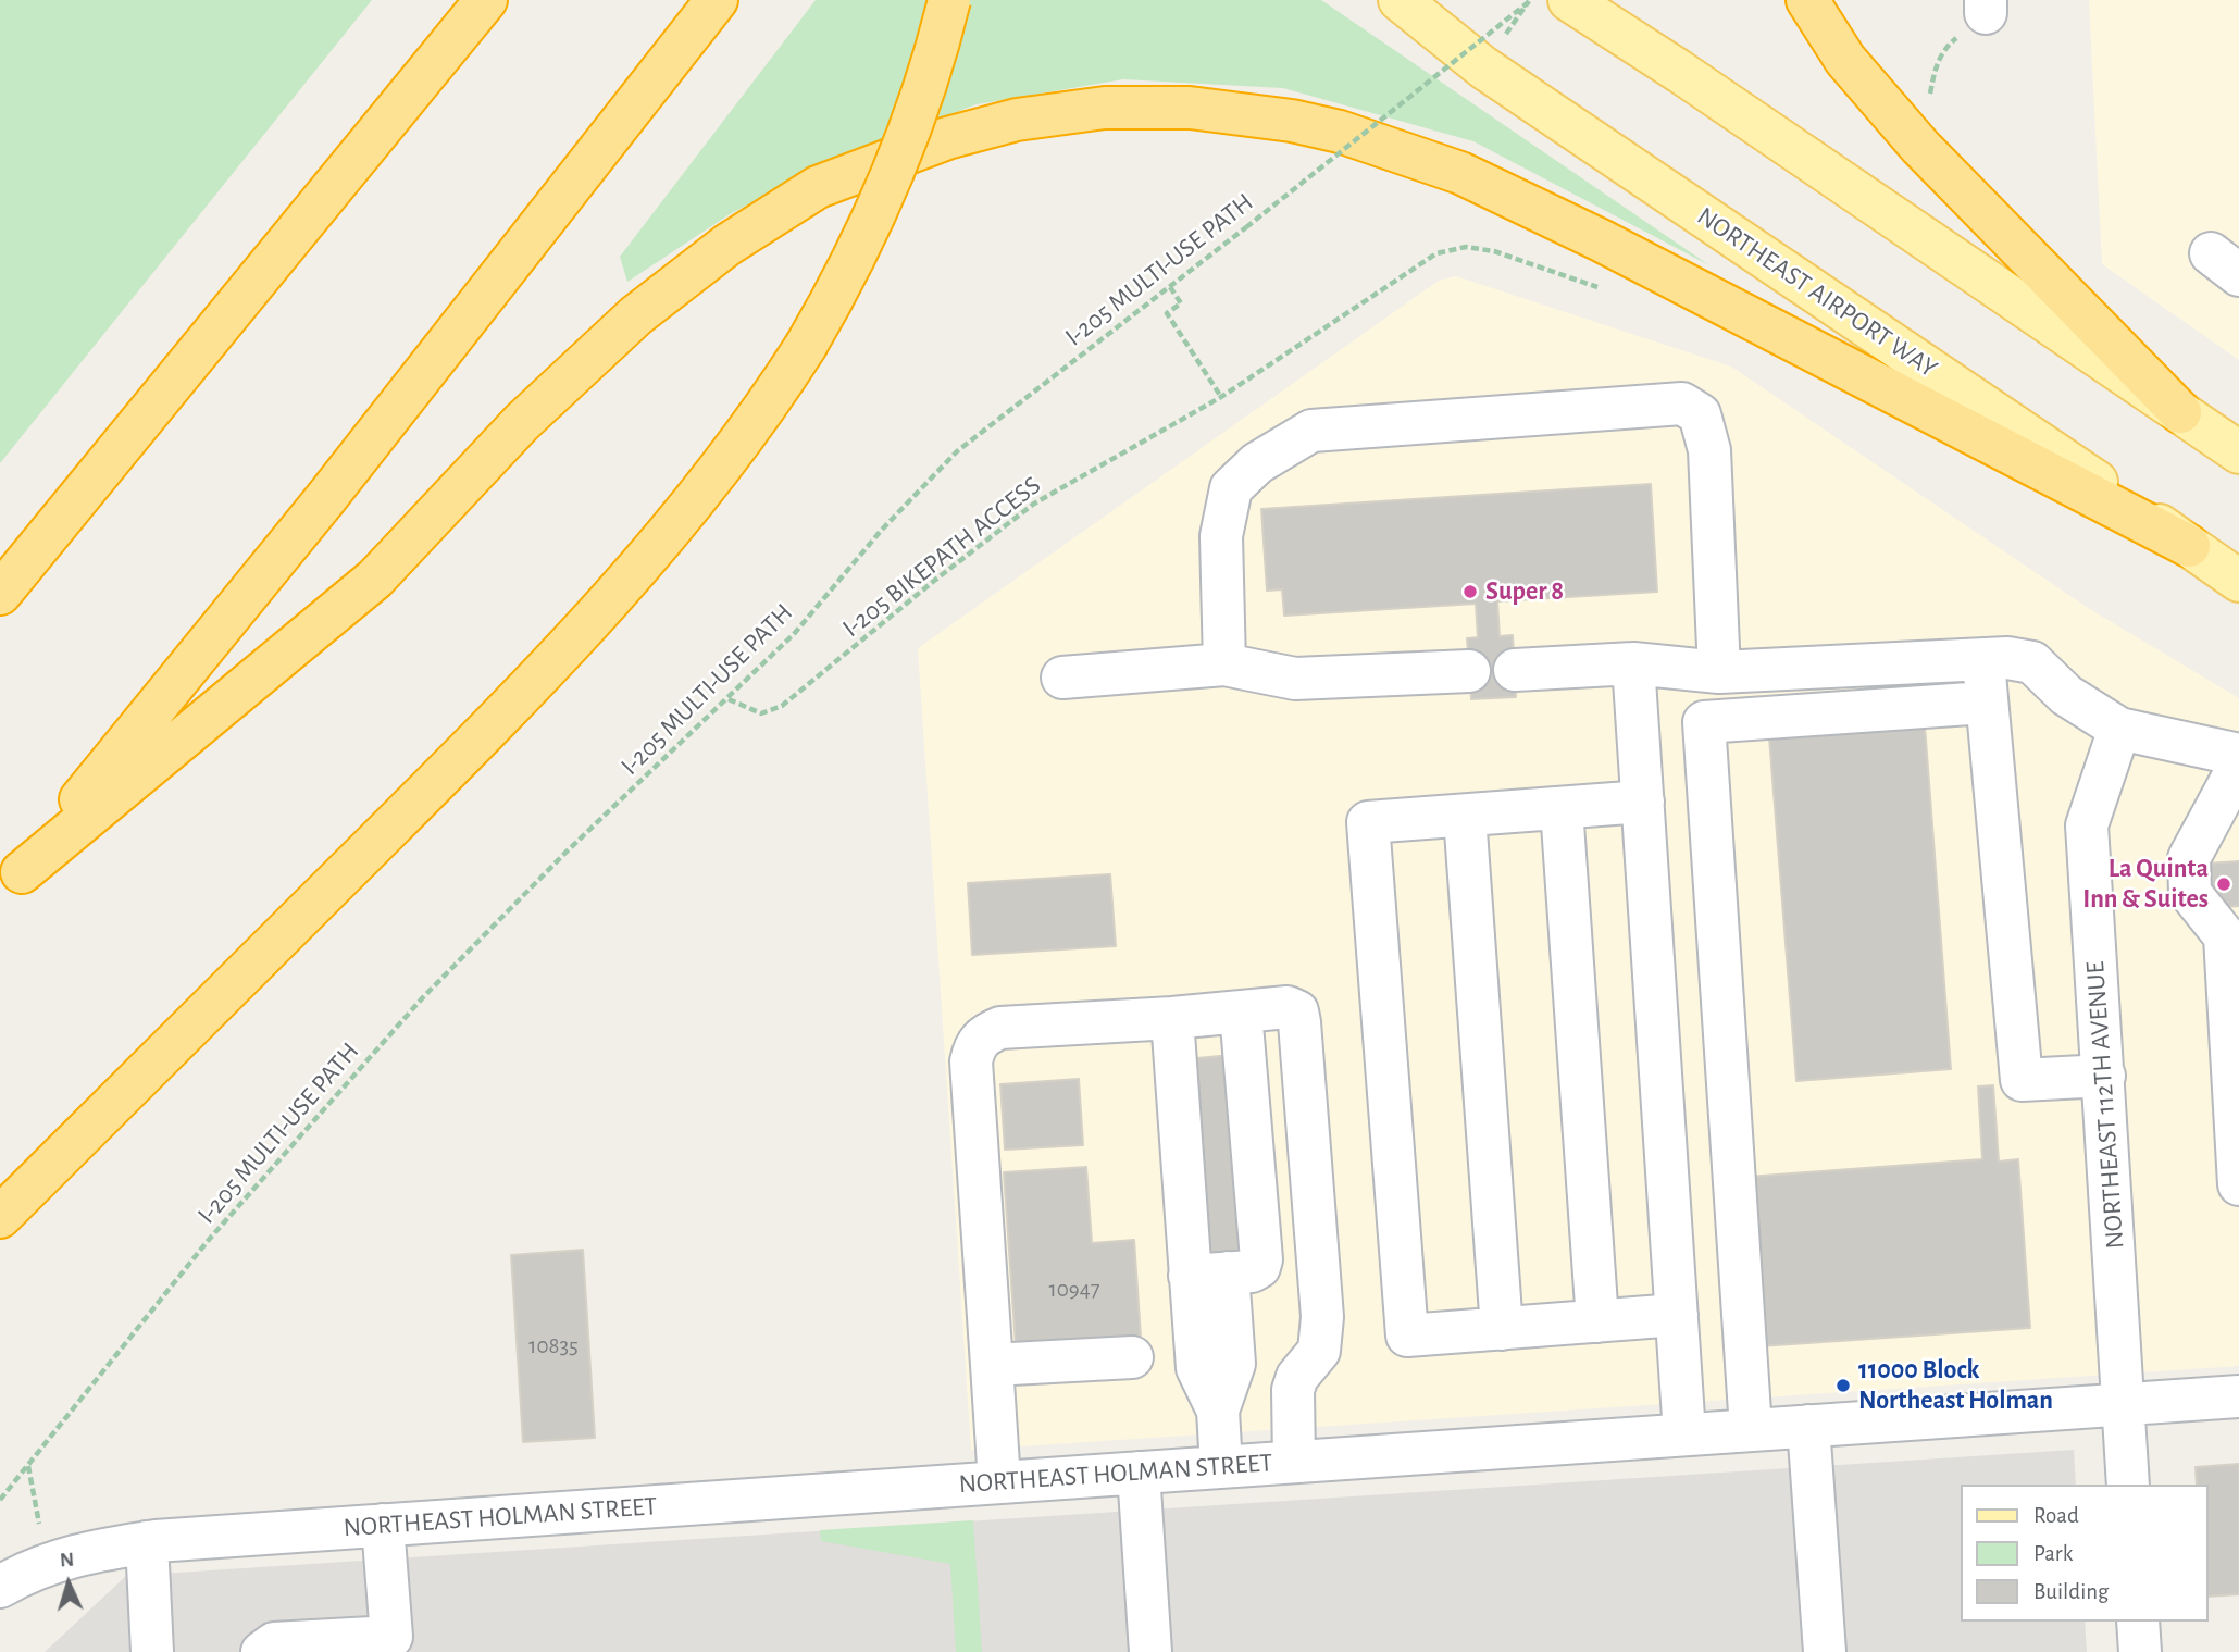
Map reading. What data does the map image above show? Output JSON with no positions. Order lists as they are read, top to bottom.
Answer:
{
  "streets": {
    "main road": ["NORTHEAST AIRPORT WAY"],
    "street": ["NORTHEAST 112TH AVENUE", "NORTHEAST HOLMAN STREET"],
    "path": ["I-205 MULTI-USE PATH", "I-205 BIKEPATH ACCESS"]
  },
  "crossings": [
    ["I-205 MULTI-USE PATH", "I-205 BIKEPATH ACCESS"],
    ["NORTHEAST 112TH AVENUE", "NORTHEAST HOLMAN STREET"]
  ],
  "places": ["Super 8", "La Quinta Inn & Suites", "11000 Block Northeast Holman"],
  "house_numbers": ["10947", "10835"],
  "legend": ["Road", "Park", "Building"],
  "north": "top"
}
